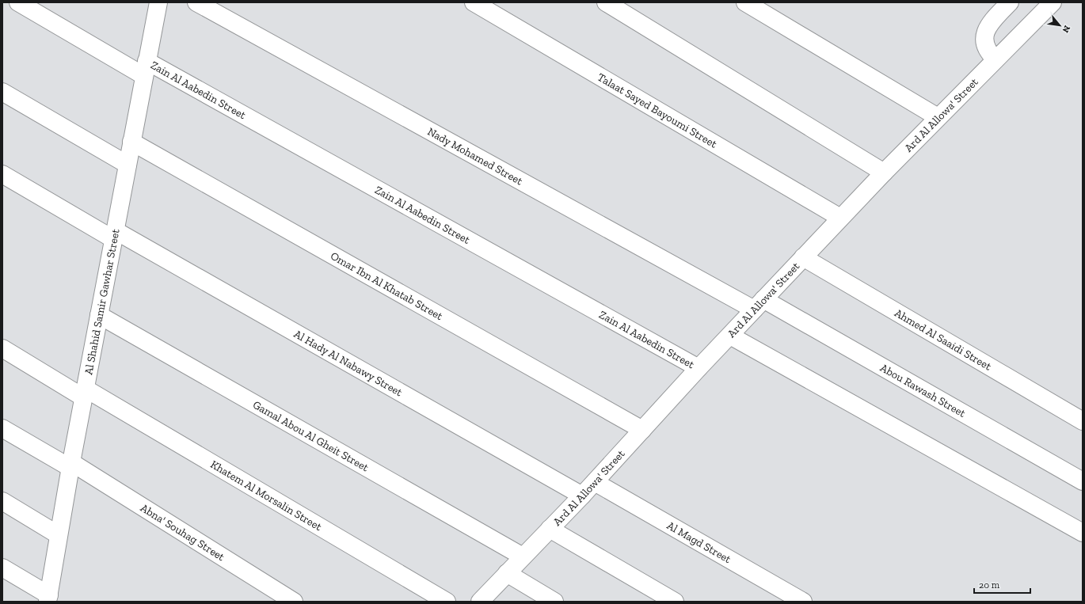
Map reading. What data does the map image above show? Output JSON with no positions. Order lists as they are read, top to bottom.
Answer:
{
  "streets": {
    "street": [
      "Zain Al Aabedin Street",
      "Talaat Sayed Bayoumi Street",
      "Ard Al Allowa' Street",
      "Nady Mohamed Street",
      "Omar Ibn Al Khatab Street",
      "Al Shahid Samir Gawhar Street",
      "Ahmed Al Saaidi Street",
      "Al Hady Al Nabawy Street",
      "Abou Rawash Street",
      "Gamal Abou Al Gheit Street",
      "Khatem Al Morsalin Street",
      "Abna' Souhag Street",
      "Al Magd Street"
    ]
  },
  "crossings": [
    ["Zain Al Aabedin Street", "Ard Al Allowa' Street"],
    ["Zain Al Aabedin Street", "Al Shahid Samir Gawhar Street"],
    ["Talaat Sayed Bayoumi Street", "Ard Al Allowa' Street"],
    ["Ard Al Allowa' Street", "Nady Mohamed Street"],
    ["Ard Al Allowa' Street", "Omar Ibn Al Khatab Street"],
    ["Ard Al Allowa' Street", "Ahmed Al Saaidi Street"],
    ["Ard Al Allowa' Street", "Al Hady Al Nabawy Street"],
    ["Ard Al Allowa' Street", "Abou Rawash Street"],
    ["Ard Al Allowa' Street", "Gamal Abou Al Gheit Street"],
    ["Ard Al Allowa' Street", "Al Magd Street"],
    ["Nady Mohamed Street", "Abou Rawash Street"],
    ["Omar Ibn Al Khatab Street", "Al Shahid Samir Gawhar Street"],
    ["Al Shahid Samir Gawhar Street", "Al Hady Al Nabawy Street"],
    ["Al Shahid Samir Gawhar Street", "Gamal Abou Al Gheit Street"],
    ["Al Shahid Samir Gawhar Street", "Khatem Al Morsalin Street"],
    ["Al Shahid Samir Gawhar Street", "Abna' Souhag Street"]
  ],
  "scale_bar": "20 m",
  "north": "bottom right"
}
